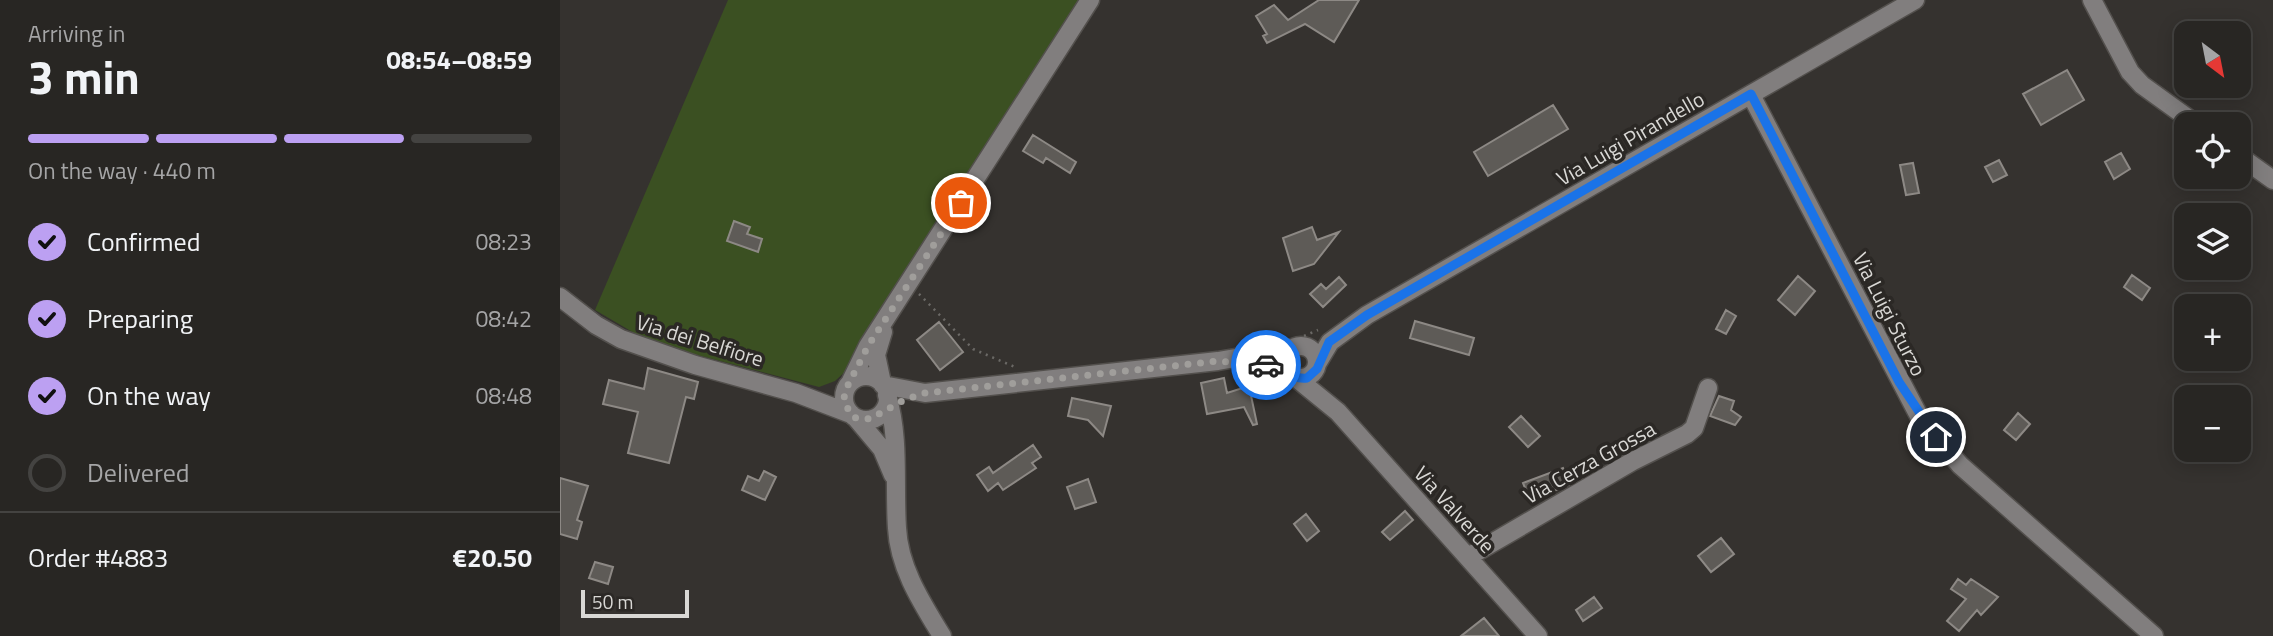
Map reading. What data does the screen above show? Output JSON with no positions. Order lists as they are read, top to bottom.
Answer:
{
  "streets": {
    "street": [
      "Via Luigi Pirandello",
      "Via Luigi Sturzo",
      "Via dei Belfiore",
      "Via Cerza Grossa",
      "Via Valverde"
    ]
  },
  "crossings": [
    ["Via Luigi Pirandello", "Via Luigi Sturzo"],
    ["Via Cerza Grossa", "Via Valverde"]
  ],
  "scale_bar": "50 m",
  "north": "bottom right",
  "page": {
    "heading": ["3 min", "Arriving in", "08:54–08:59"],
    "panel": ["Order #4883", "€20.50"],
    "map_buttons": ["+", "−"],
    "bar": "On the way · 440 m",
    "list": [
      ["Confirmed", "08:23"],
      ["Preparing", "08:42"],
      ["On the way", "08:48"],
      "Delivered"
    ],
    "scale": "50 m"
  }
}
